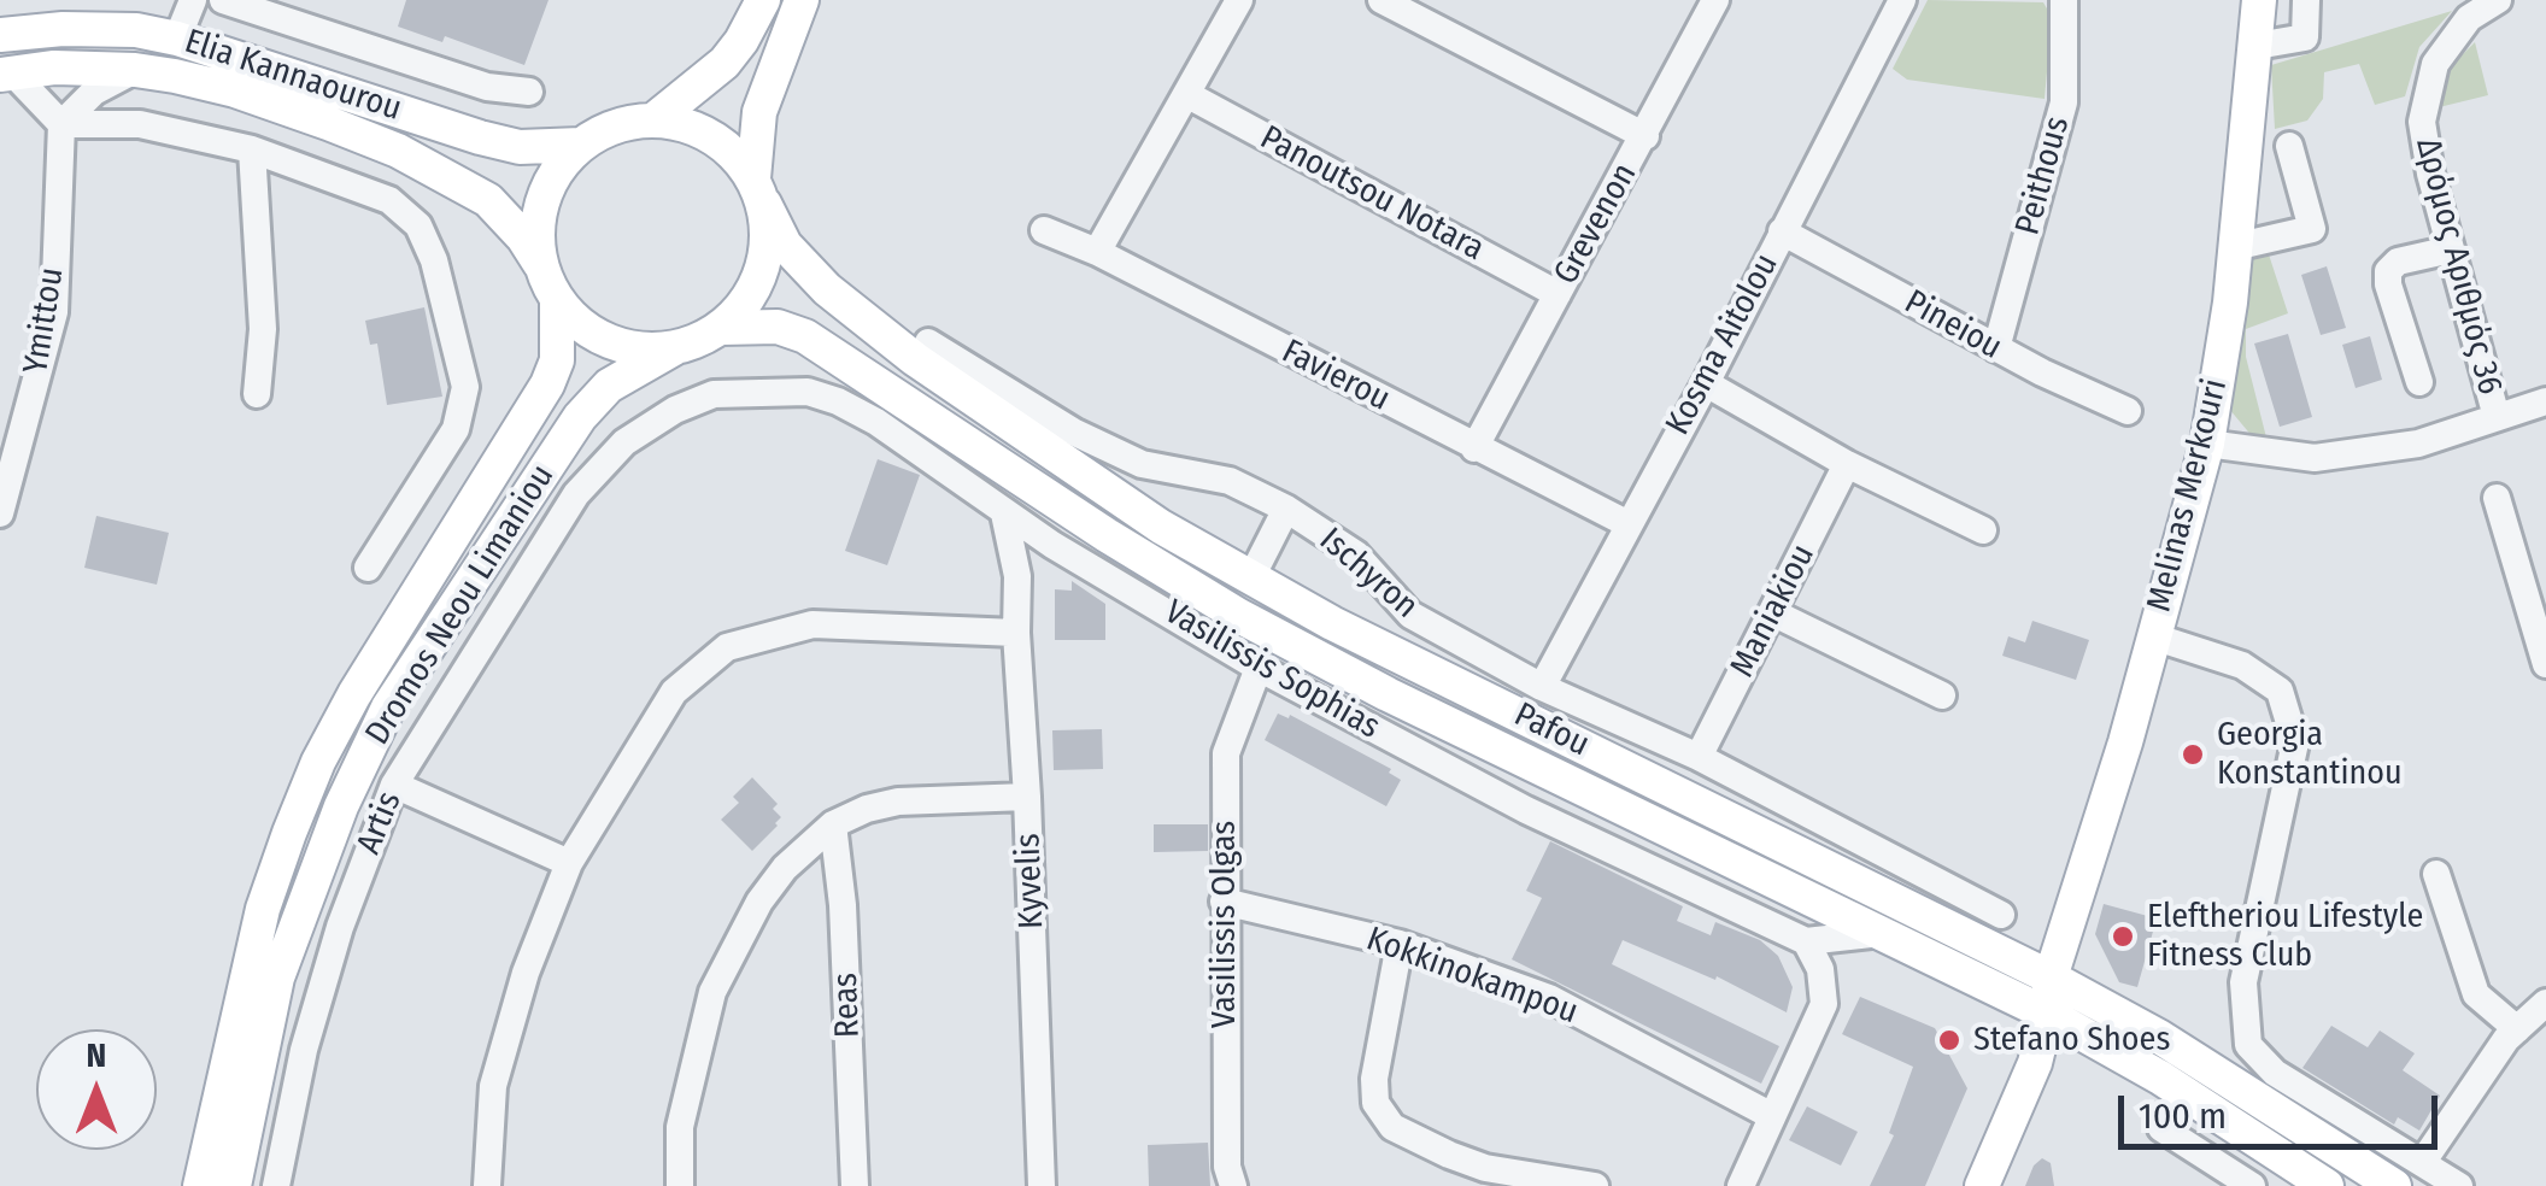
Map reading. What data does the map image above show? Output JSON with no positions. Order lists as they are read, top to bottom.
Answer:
{
  "streets": {
    "main road": [
      "Elia Kannaourou",
      "Melinas Merkouri",
      "Dromos Neou Limaniou",
      "Pafou"
    ],
    "street": [
      "Peithous",
      "Panoutsou Notara",
      "Grevenon",
      "Δρόμος Αριθμός 36",
      "Ymittou",
      "Pineiou",
      "Kosma Aitolou",
      "Favierou",
      "Ischyron",
      "Maniakiou",
      "Vasilissis Sophias",
      "Artis",
      "Kyvelis",
      "Vasilissis Olgas",
      "Kokkinokampou",
      "Reas"
    ]
  },
  "crossings": [
    ["Elia Kannaourou", "Dromos Neou Limaniou"],
    ["Elia Kannaourou", "Pafou"],
    ["Peithous", "Pineiou"],
    ["Panoutsou Notara", "Grevenon"],
    ["Grevenon", "Favierou"],
    ["Pineiou", "Kosma Aitolou"],
    ["Kosma Aitolou", "Favierou"],
    ["Kosma Aitolou", "Ischyron"],
    ["Melinas Merkouri", "Pafou"],
    ["Ischyron", "Maniakiou"],
    ["Dromos Neou Limaniou", "Pafou"],
    ["Vasilissis Sophias", "Artis"],
    ["Vasilissis Sophias", "Kyvelis"],
    ["Vasilissis Sophias", "Vasilissis Olgas"],
    ["Vasilissis Olgas", "Kokkinokampou"]
  ],
  "places": ["Georgia Konstantinou", "Eleftheriou Lifestyle Fitness Club", "Stefano Shoes"],
  "scale_bar": "100 m",
  "north": "top"
}
